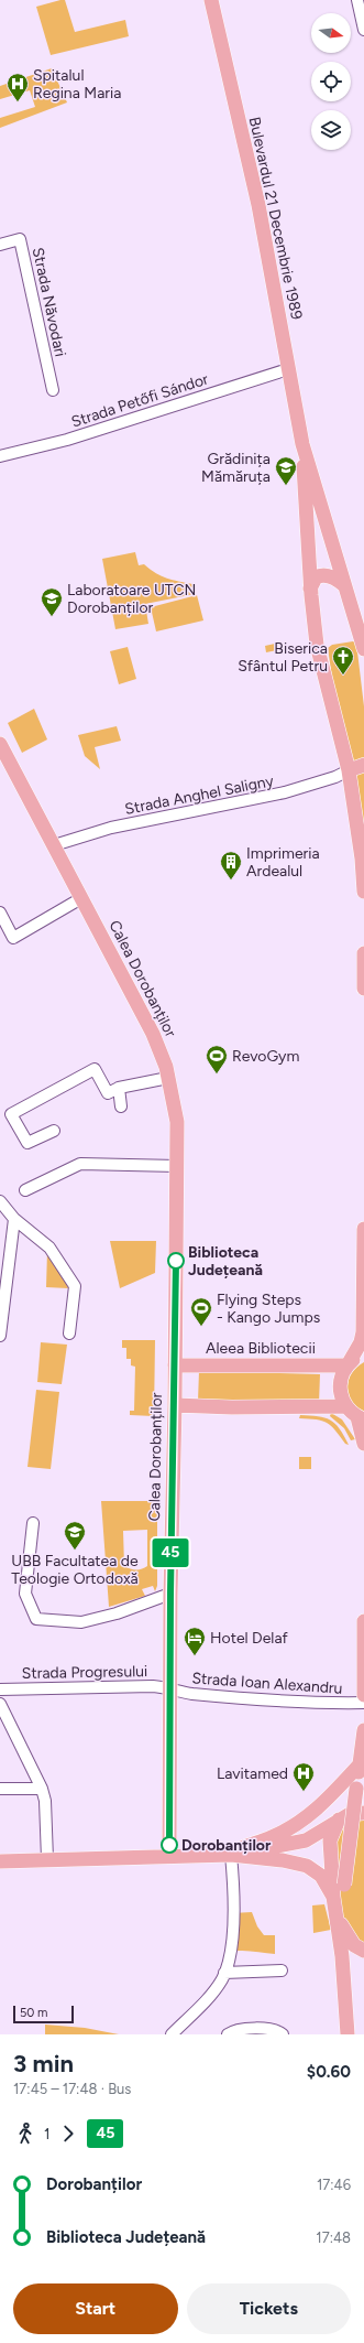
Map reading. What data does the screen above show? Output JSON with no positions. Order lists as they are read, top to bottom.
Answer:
{
  "streets": {
    "main road": ["Bulevardul 21 Decembrie 1989", "Calea Dorobanților", "Aleea Bibliotecii"],
    "street": [
      "Strada Năvodari",
      "Strada Petőfi Sándor",
      "Strada Anghel Saligny",
      "Strada Progresului",
      "Strada Ioan Alexandru"
    ]
  },
  "crossings": [
    ["Bulevardul 21 Decembrie 1989", "Strada Petőfi Sándor"],
    ["Bulevardul 21 Decembrie 1989", "Strada Anghel Saligny"],
    ["Strada Anghel Saligny", "Calea Dorobanților"],
    ["Calea Dorobanților", "Aleea Bibliotecii"],
    ["Calea Dorobanților", "Strada Progresului"],
    ["Calea Dorobanților", "Strada Ioan Alexandru"],
    ["Strada Progresului", "Strada Ioan Alexandru"]
  ],
  "places": {
    "hospital": ["Spitalul Regina Maria", "Lavitamed"],
    "school or university": ["Grădinița Mămăruța", "Laboratoare UTCN Dorobanților", "UBB Facultatea de Teologie Ortodoxă"],
    "church": ["Biserica Sfântul Petru"],
    "building": ["Imprimeria Ardealul"],
    "sports": ["RevoGym", "Flying Steps - Kango Jumps"],
    "other": ["Biblioteca Județeană", "Dorobanților"],
    "hotel": ["Hotel Delaf"]
  },
  "lines": ["bus line 45"],
  "scale_bar": "50 m",
  "north": "right",
  "page": {
    "on_map": "45",
    "scale": "50 m",
    "heading": ["3 min", "17:45 – 17:48 · Bus", "$0.60"],
    "legs": ["1", "45"],
    "list": [
      {
        "name": "Dorobanților",
        "value": "17:46"
      },
      {
        "name": "Biblioteca Județeană",
        "value": "17:48"
      }
    ],
    "buttons": ["Start", "Tickets"]
  }
}
